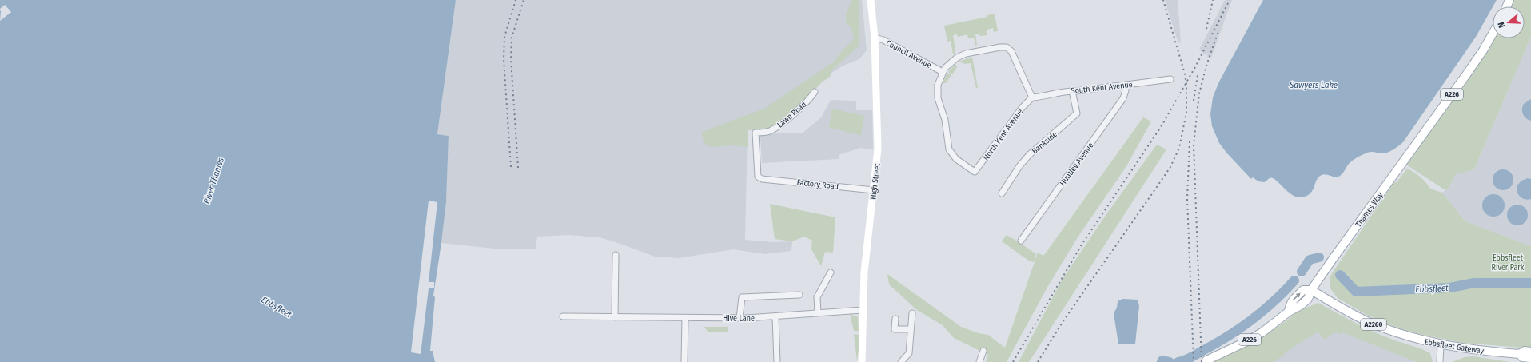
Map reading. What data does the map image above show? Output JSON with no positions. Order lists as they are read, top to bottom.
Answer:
{
  "streets": {
    "main road": [
      "A226",
      "High Street",
      "Thames Way",
      "A2260",
      "Ebbsfleet Gateway"
    ],
    "street": [
      "Council Avenue",
      "South Kent Avenue",
      "Lawn Road",
      "North Kent Avenue",
      "Bankside",
      "Huntley Avenue",
      "Factory Road",
      "Hive Lane"
    ]
  },
  "crossings": [
    ["Council Avenue", "North Kent Avenue"],
    ["Council Avenue", "High Street"],
    ["South Kent Avenue", "North Kent Avenue"],
    ["South Kent Avenue", "Bankside"],
    ["South Kent Avenue", "Huntley Avenue"],
    ["A226", "Thames Way"],
    ["A226", "Ebbsfleet Gateway"],
    ["Lawn Road", "Factory Road"],
    ["High Street", "Factory Road"],
    ["High Street", "Hive Lane"],
    ["Thames Way", "Ebbsfleet Gateway"]
  ],
  "water": ["Sawyers Lake", "River Thames", "Ebbsfleet"],
  "parks": ["Ebbsfleet River Park"],
  "north": "left"
}
